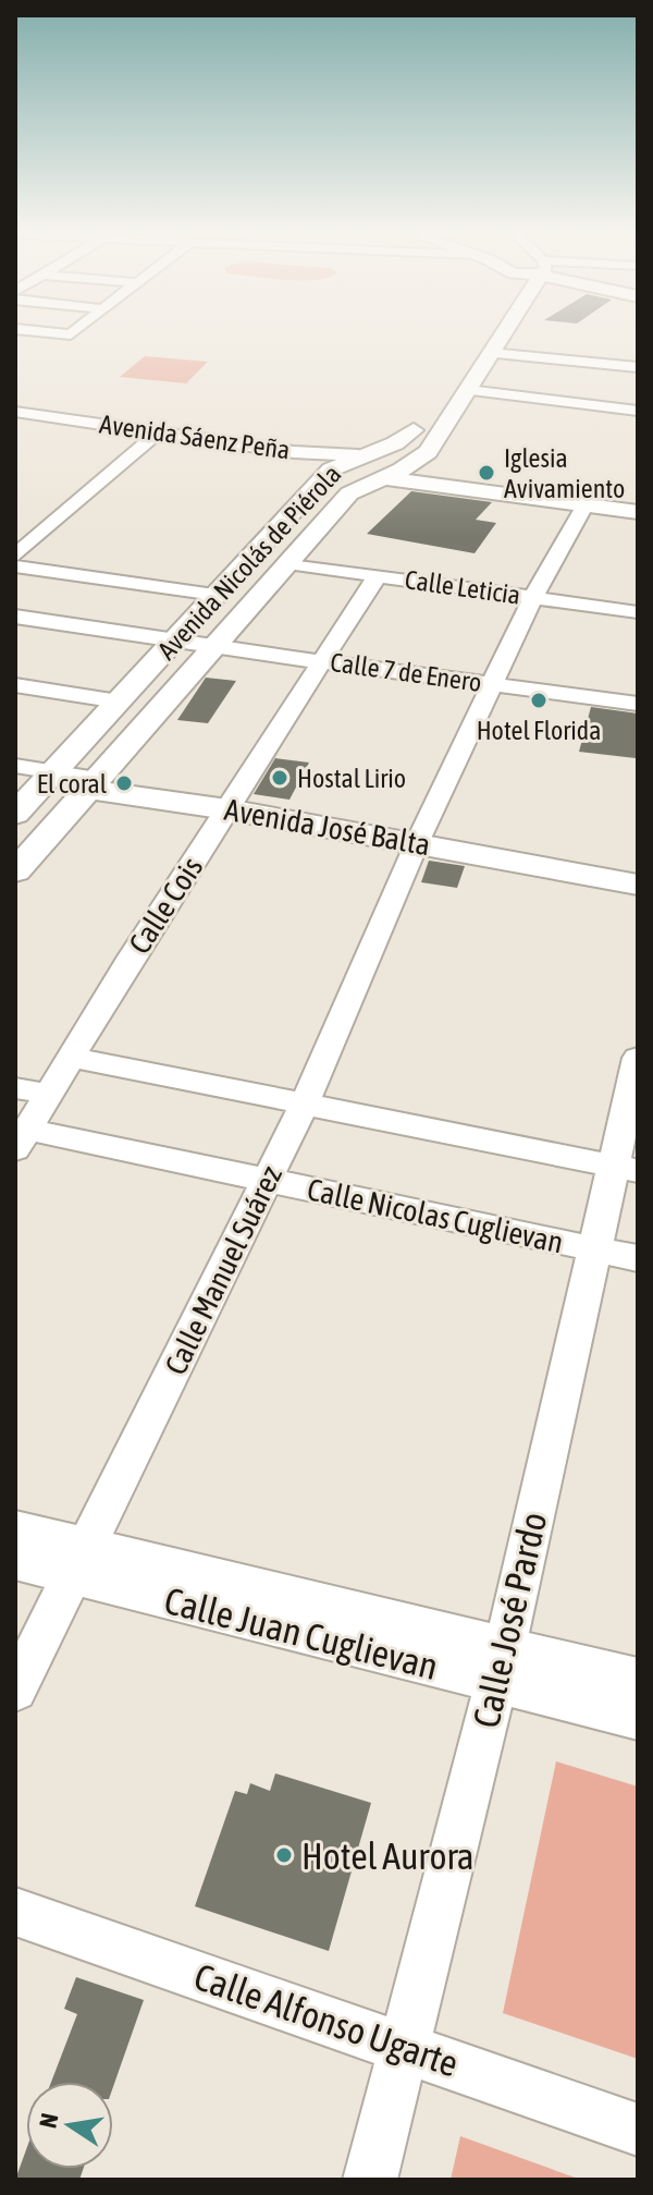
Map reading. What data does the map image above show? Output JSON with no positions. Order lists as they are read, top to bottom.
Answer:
{
  "streets": {
    "main road": ["Avenida Sáenz Peña", "Avenida Nicolás de Piérola", "Avenida José Balta"],
    "street": [
      "Calle Leticia",
      "Calle 7 de Enero",
      "Calle Cois",
      "Calle Nicolas Cuglievan",
      "Calle Manuel Suárez",
      "Calle José Pardo",
      "Calle Juan Cuglievan",
      "Calle Alfonso Ugarte"
    ]
  },
  "crossings": [
    ["Avenida Sáenz Peña", "Avenida Nicolás de Piérola"],
    ["Avenida Sáenz Peña", "Calle Manuel Suárez"],
    ["Avenida Nicolás de Piérola", "Calle Leticia"],
    ["Avenida Nicolás de Piérola", "Calle 7 de Enero"],
    ["Avenida Nicolás de Piérola", "Avenida José Balta"],
    ["Calle Leticia", "Calle Cois"],
    ["Calle Leticia", "Calle Manuel Suárez"],
    ["Calle 7 de Enero", "Calle Cois"],
    ["Calle 7 de Enero", "Calle Manuel Suárez"],
    ["Avenida José Balta", "Calle Cois"],
    ["Avenida José Balta", "Calle Manuel Suárez"],
    ["Calle Cois", "Calle Nicolas Cuglievan"],
    ["Calle Nicolas Cuglievan", "Calle Manuel Suárez"],
    ["Calle Nicolas Cuglievan", "Calle José Pardo"],
    ["Calle Manuel Suárez", "Calle Juan Cuglievan"],
    ["Calle José Pardo", "Calle Juan Cuglievan"],
    ["Calle José Pardo", "Calle Alfonso Ugarte"]
  ],
  "places": [
    "Iglesia Avivamiento",
    "Hotel Florida",
    "Hostal Lirio",
    "El coral",
    "Hotel Aurora"
  ],
  "north": "left"
}
